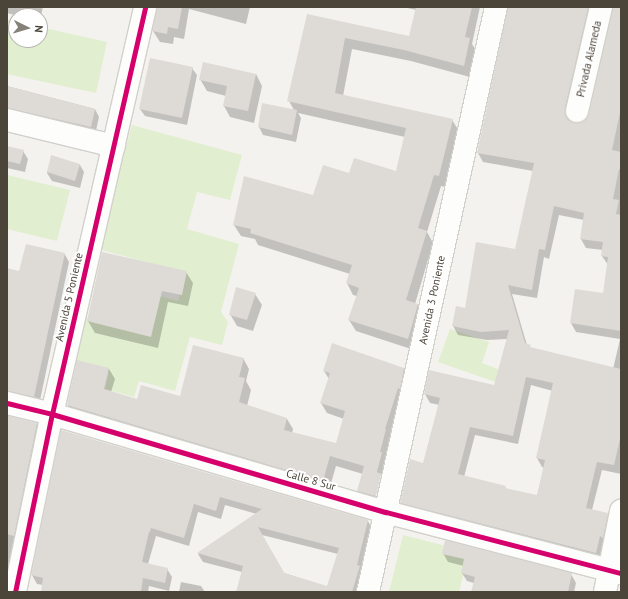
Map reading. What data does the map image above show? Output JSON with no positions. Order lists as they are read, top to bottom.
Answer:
{
  "streets": {
    "street": [
      "Privada Alameda",
      "Avenida 5 Poniente",
      "Avenida 3 Poniente",
      "Calle 8 Sur"
    ]
  },
  "crossings": [
    ["Avenida 5 Poniente", "Calle 8 Sur"],
    ["Avenida 3 Poniente", "Calle 8 Sur"]
  ],
  "north": "right"
}
